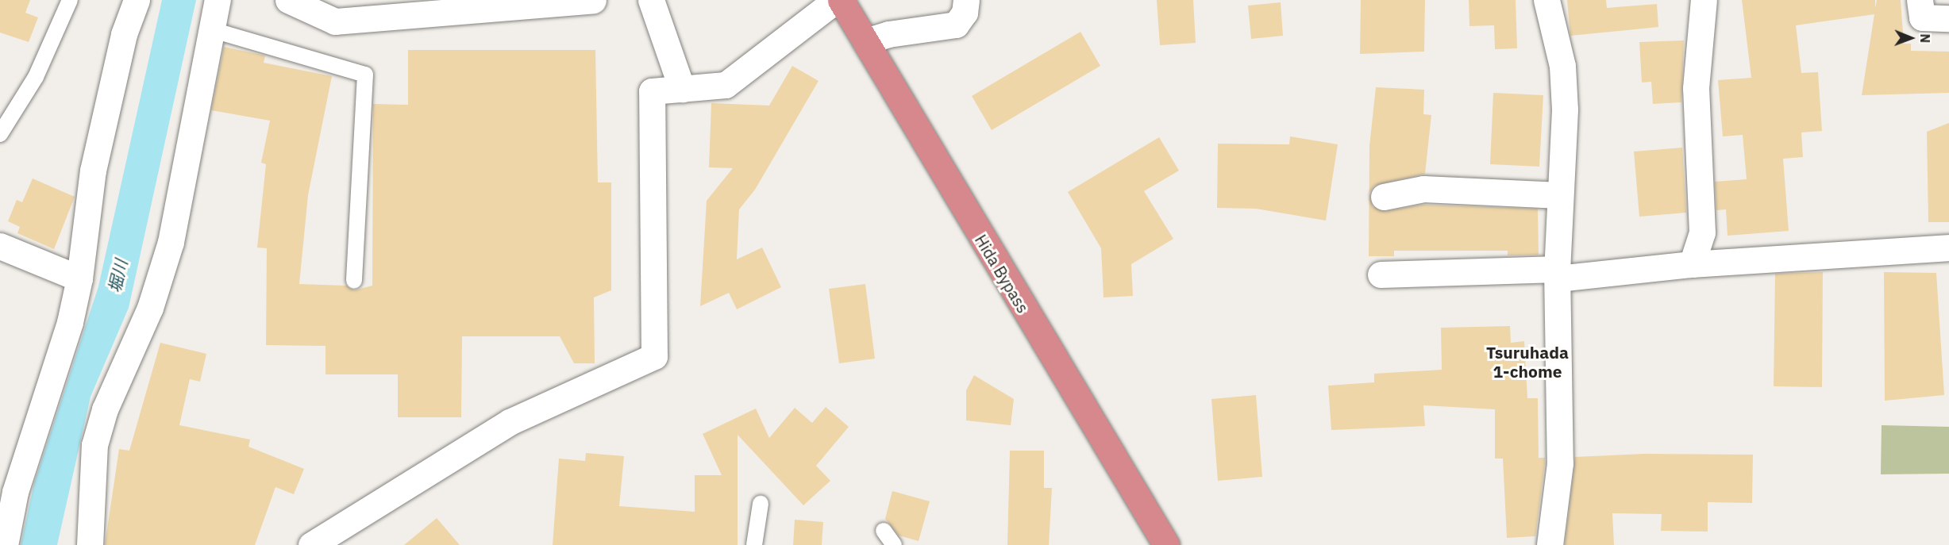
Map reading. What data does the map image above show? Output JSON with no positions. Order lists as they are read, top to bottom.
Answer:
{
  "streets": {
    "highway": ["Hida Bypass"]
  },
  "districts": ["Tsuruhada 1-chome"],
  "water": ["堀川"],
  "north": "right"
}
